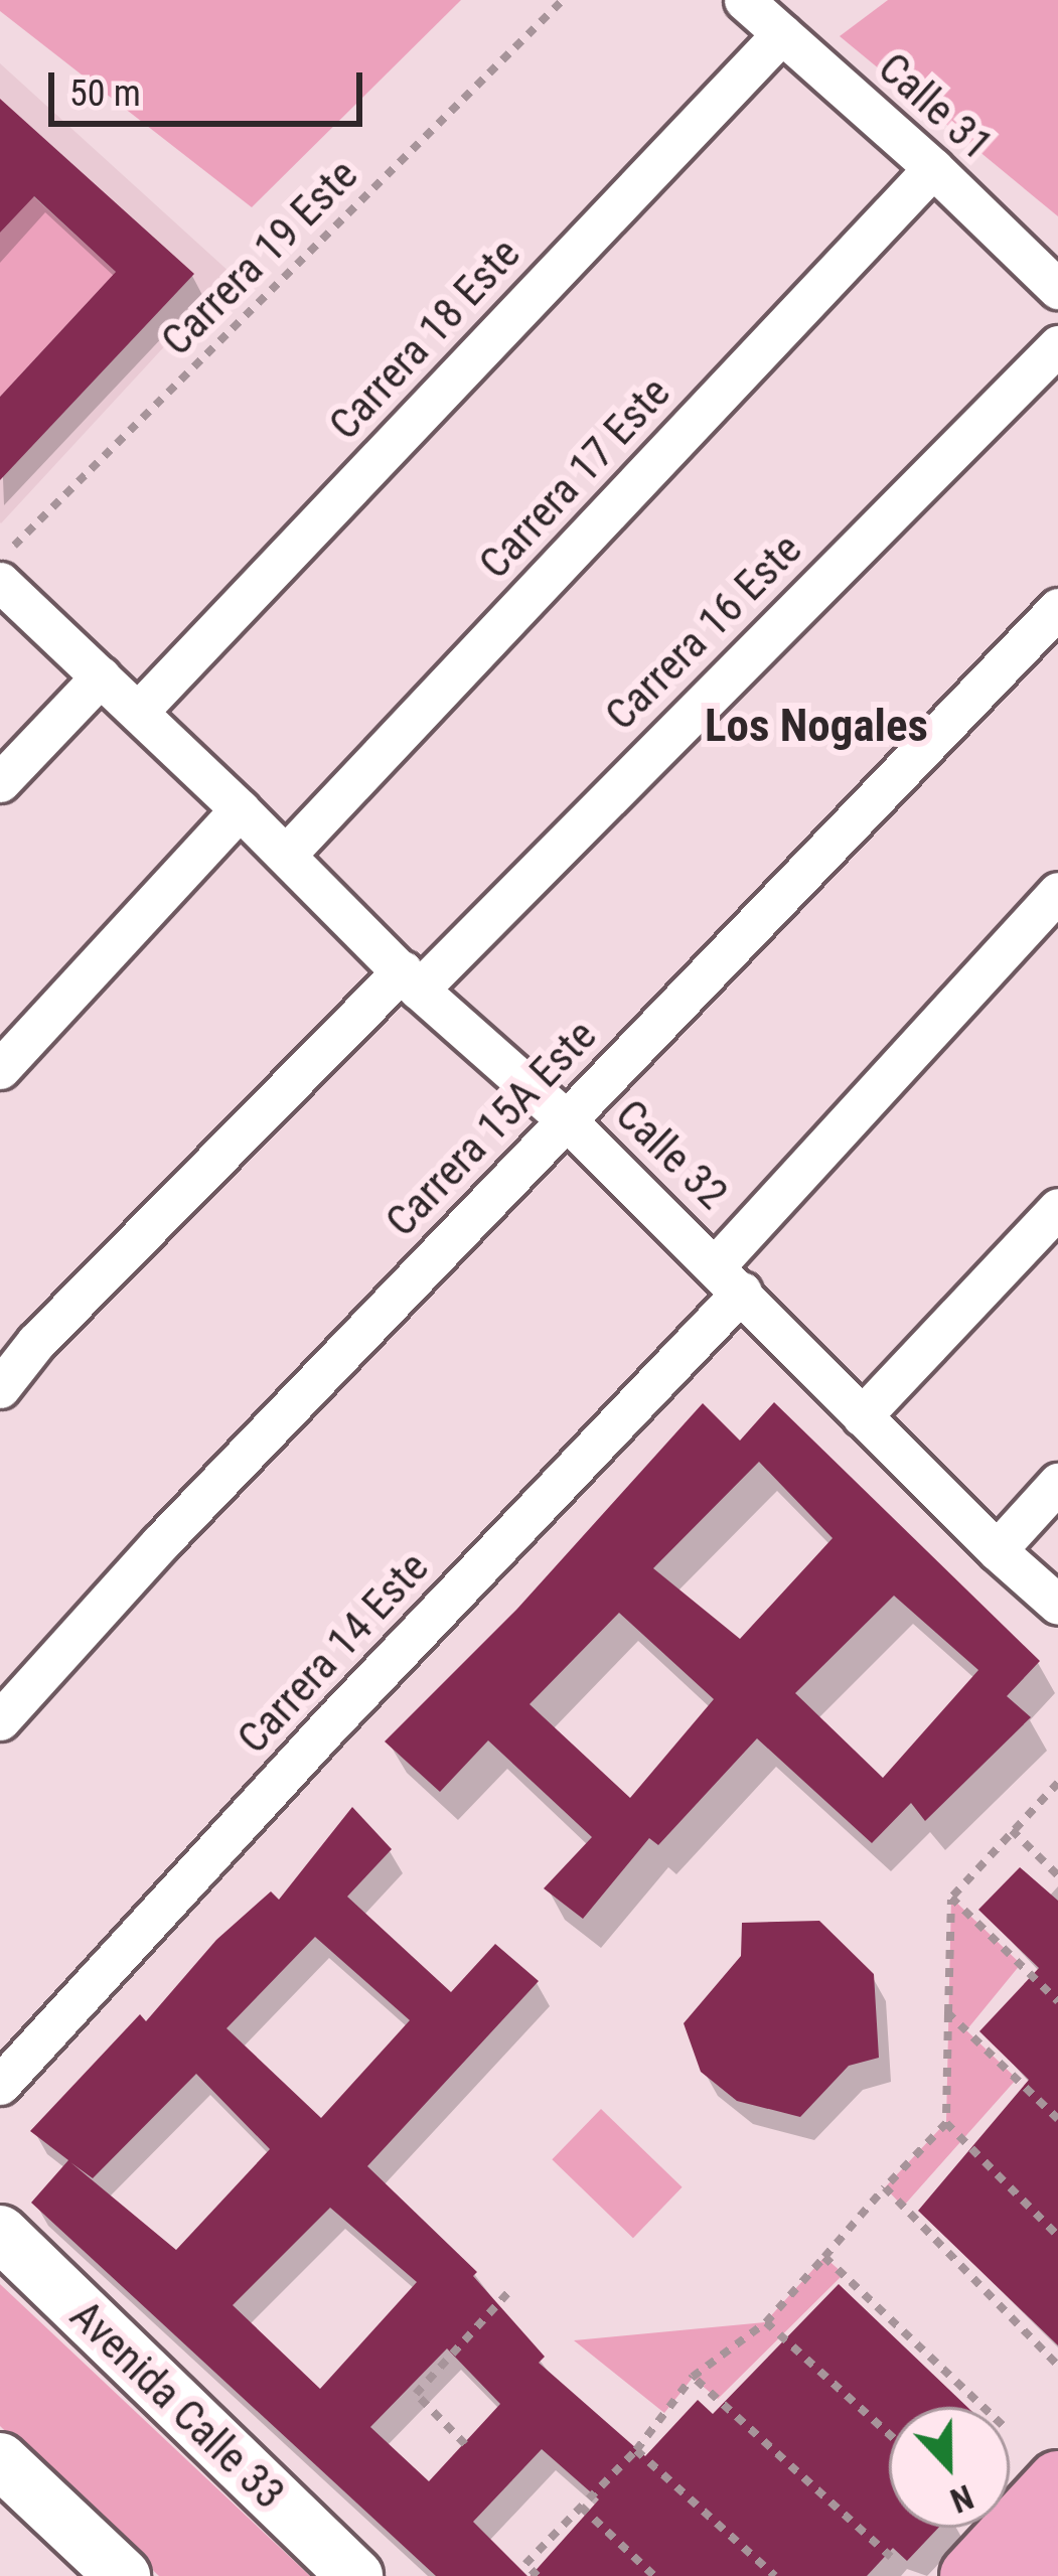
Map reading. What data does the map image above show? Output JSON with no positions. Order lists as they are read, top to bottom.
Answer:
{
  "streets": {
    "street": [
      "Calle 31",
      "Carrera 18 Este",
      "Carrera 17 Este",
      "Carrera 16 Este",
      "Carrera 15A Este",
      "Calle 32",
      "Carrera 14 Este",
      "Avenida Calle 33"
    ],
    "path": ["Carrera 19 Este"]
  },
  "crossings": [
    ["Calle 31", "Carrera 18 Este"],
    ["Calle 31", "Carrera 17 Este"],
    ["Carrera 18 Este", "Calle 32"],
    ["Carrera 17 Este", "Calle 32"],
    ["Carrera 16 Este", "Calle 32"],
    ["Carrera 15A Este", "Calle 32"],
    ["Calle 32", "Carrera 14 Este"]
  ],
  "districts": ["Los Nogales"],
  "scale_bar": "50 m",
  "north": "bottom"
}
